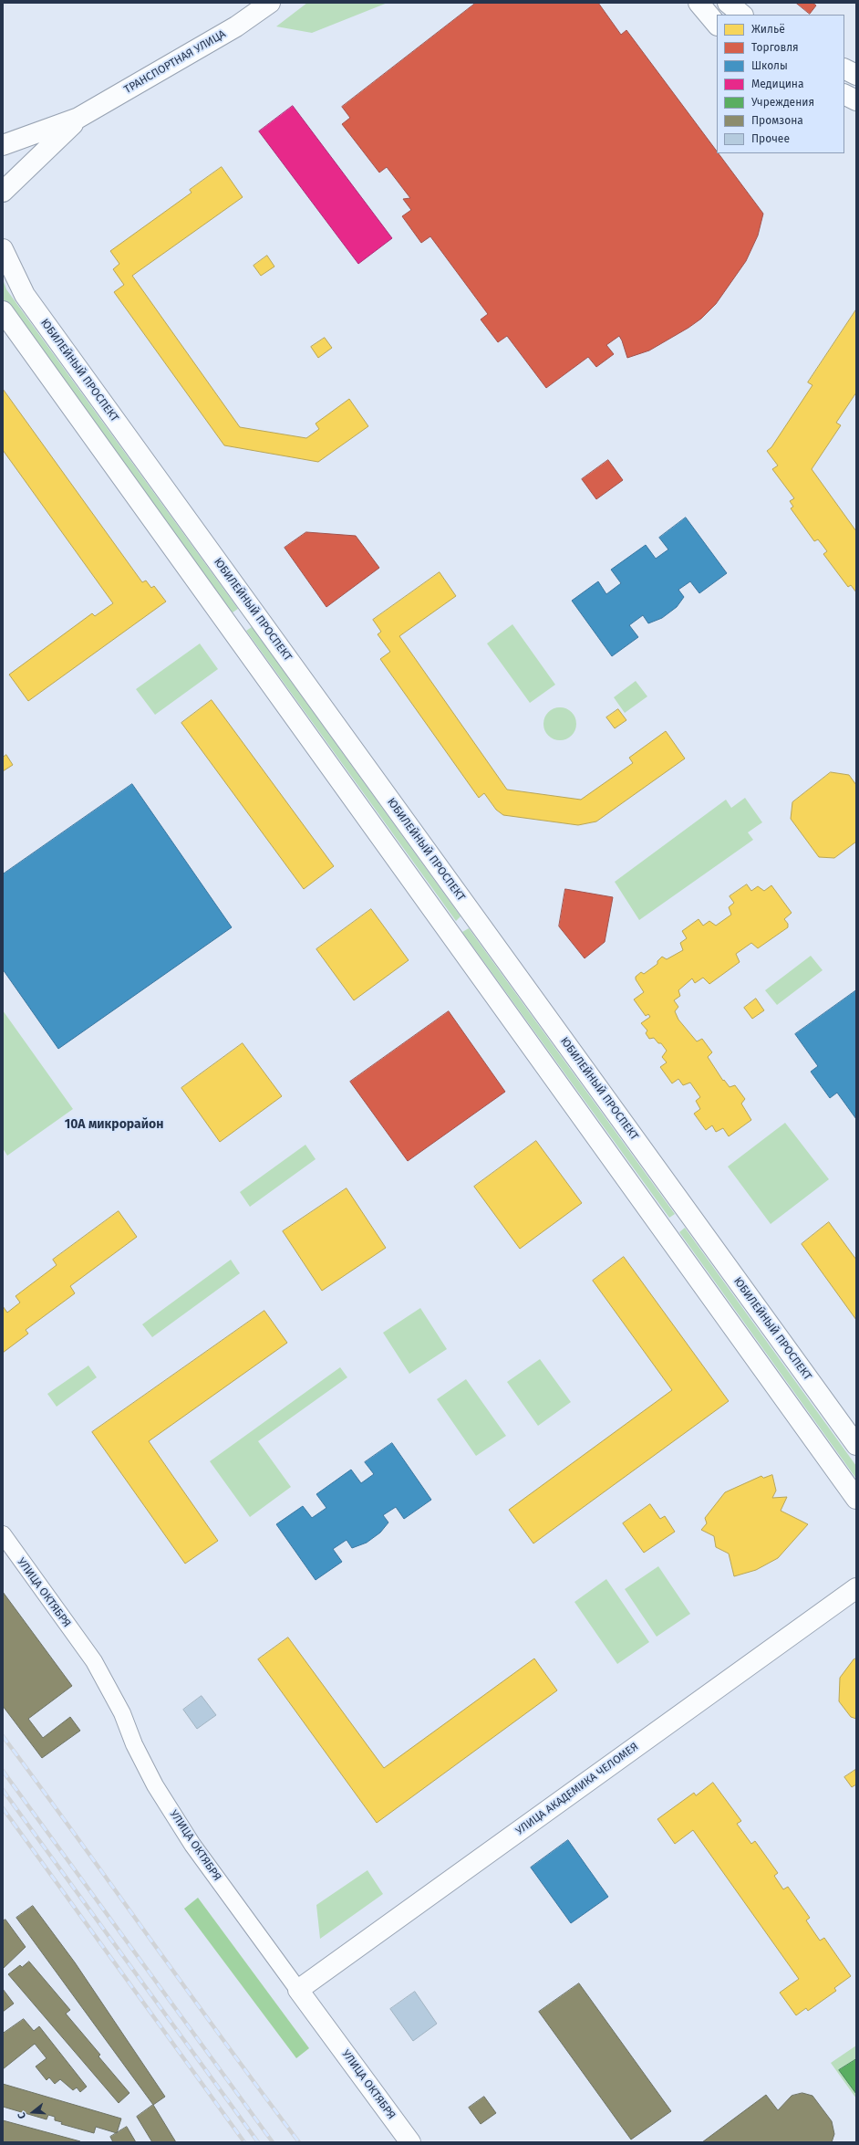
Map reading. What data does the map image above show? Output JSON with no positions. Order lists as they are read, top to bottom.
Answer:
{
  "streets": {
    "street": [
      "ТРАНСПОРТНАЯ УЛИЦА",
      "ЮБИЛЕЙНЫЙ ПРОСПЕКТ",
      "УЛИЦА ОКТЯБРЯ",
      "УЛИЦА АКАДЕМИКА ЧЕЛОМЕЯ"
    ]
  },
  "crossings": [
    ["УЛИЦА ОКТЯБРЯ", "УЛИЦА АКАДЕМИКА ЧЕЛОМЕЯ"]
  ],
  "districts": ["10А микрорайон"],
  "legend": [
    "Жильё",
    "Торговля",
    "Школы",
    "Медицина",
    "Учреждения",
    "Промзона",
    "Прочее"
  ],
  "north": "left"
}
